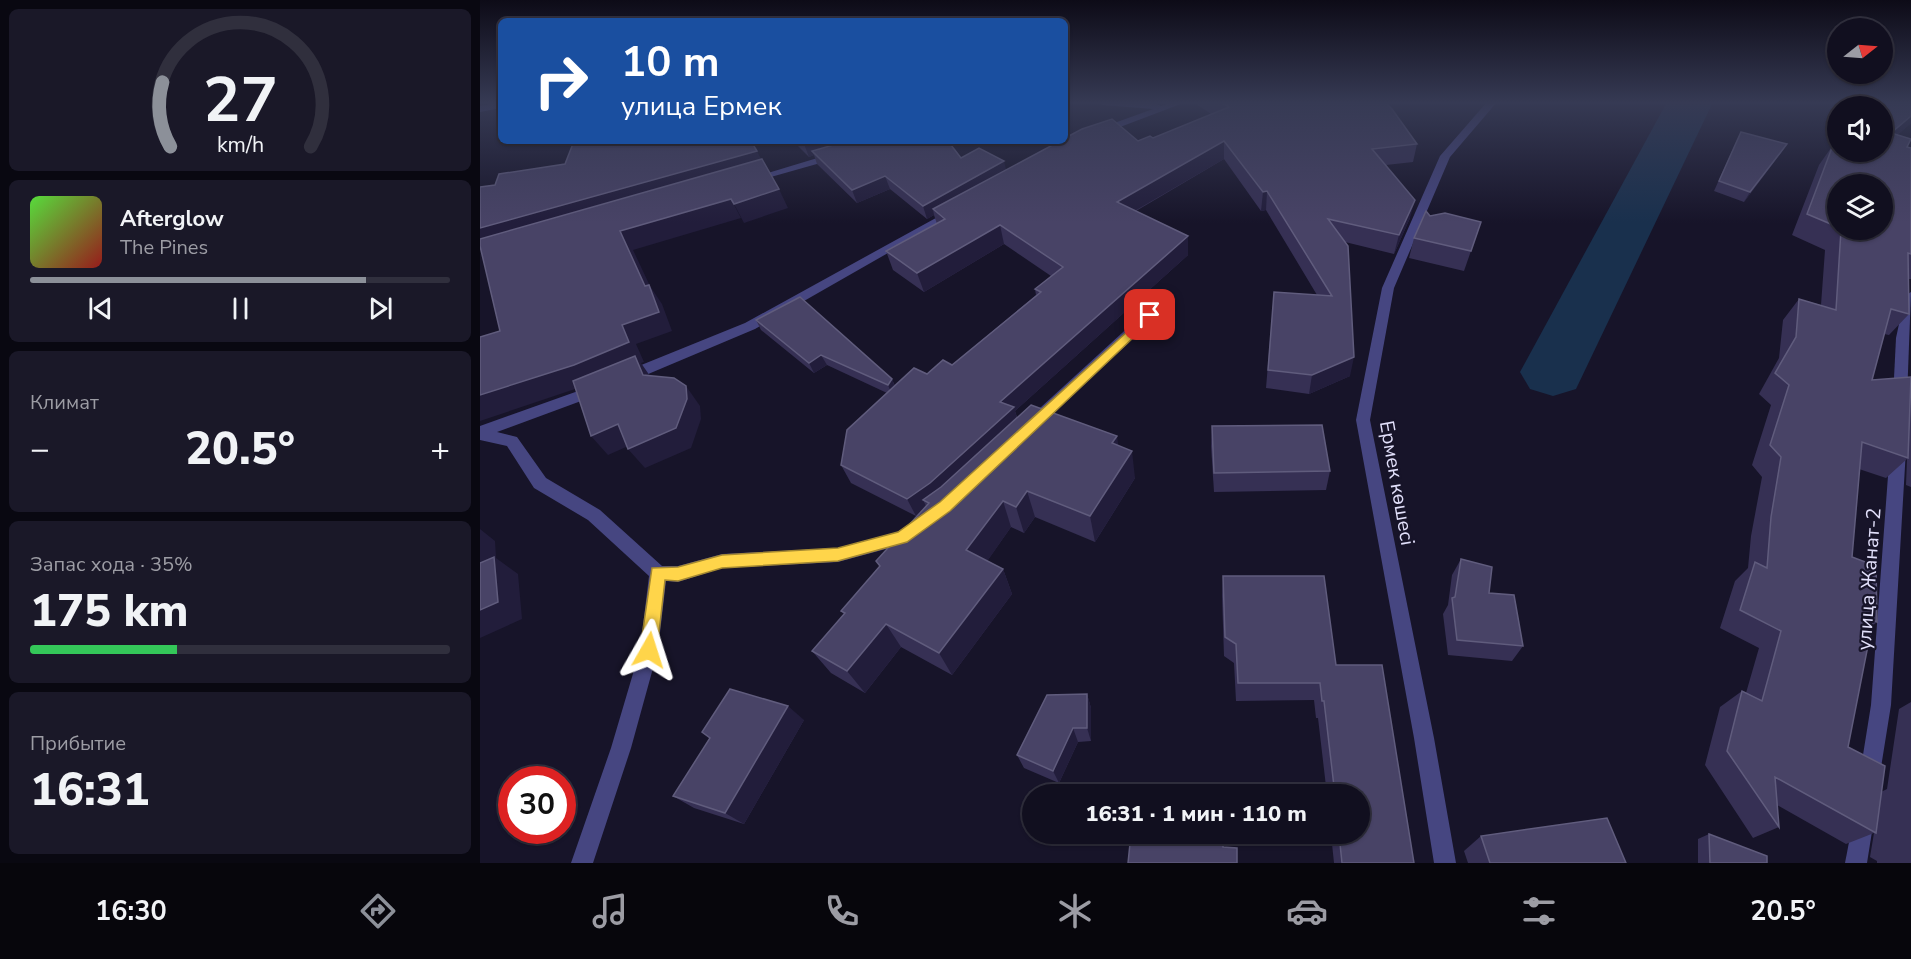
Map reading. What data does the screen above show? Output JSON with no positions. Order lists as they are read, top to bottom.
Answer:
{
  "streets": {
    "street": ["Ермек көшесі", "улица Жанат-2"]
  },
  "north": "right",
  "page": {
    "turn": ["10 m", "улица Ермек"],
    "song": ["Afterglow", "The Pines"],
    "tile": [
      "Климат",
      ["Запас хода · 35%", "175 km"],
      ["Прибытие", "16:31"]
    ],
    "heat": ["−", "20.5°", "+"],
    "limit": "30",
    "trip": "16:31 · 1 мин · 110 m",
    "tabs": ["16:30", "20.5°"],
    "gauge": ["27", "km/h"]
  }
}
